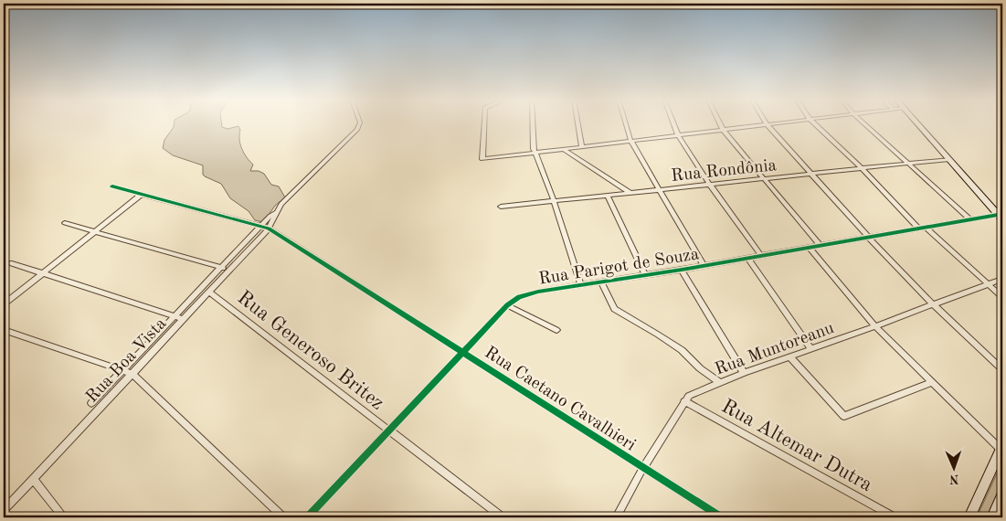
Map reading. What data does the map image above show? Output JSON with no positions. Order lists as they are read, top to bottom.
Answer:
{
  "streets": {
    "street": [
      "Rua Rondônia",
      "Rua Parigot de Souza",
      "Rua Muntoreanu",
      "Rua Generoso Britez",
      "Rua Boa Vista",
      "Rua Caetano Cavalhieri",
      "Rua Altemar Dutra"
    ]
  },
  "crossings": [
    ["Rua Parigot de Souza", "Rua Generoso Britez"],
    ["Rua Parigot de Souza", "Rua Caetano Cavalhieri"],
    ["Rua Muntoreanu", "Rua Caetano Cavalhieri"],
    ["Rua Muntoreanu", "Rua Altemar Dutra"],
    ["Rua Generoso Britez", "Rua Boa Vista"],
    ["Rua Boa Vista", "Rua Caetano Cavalhieri"]
  ],
  "north": "bottom"
}
